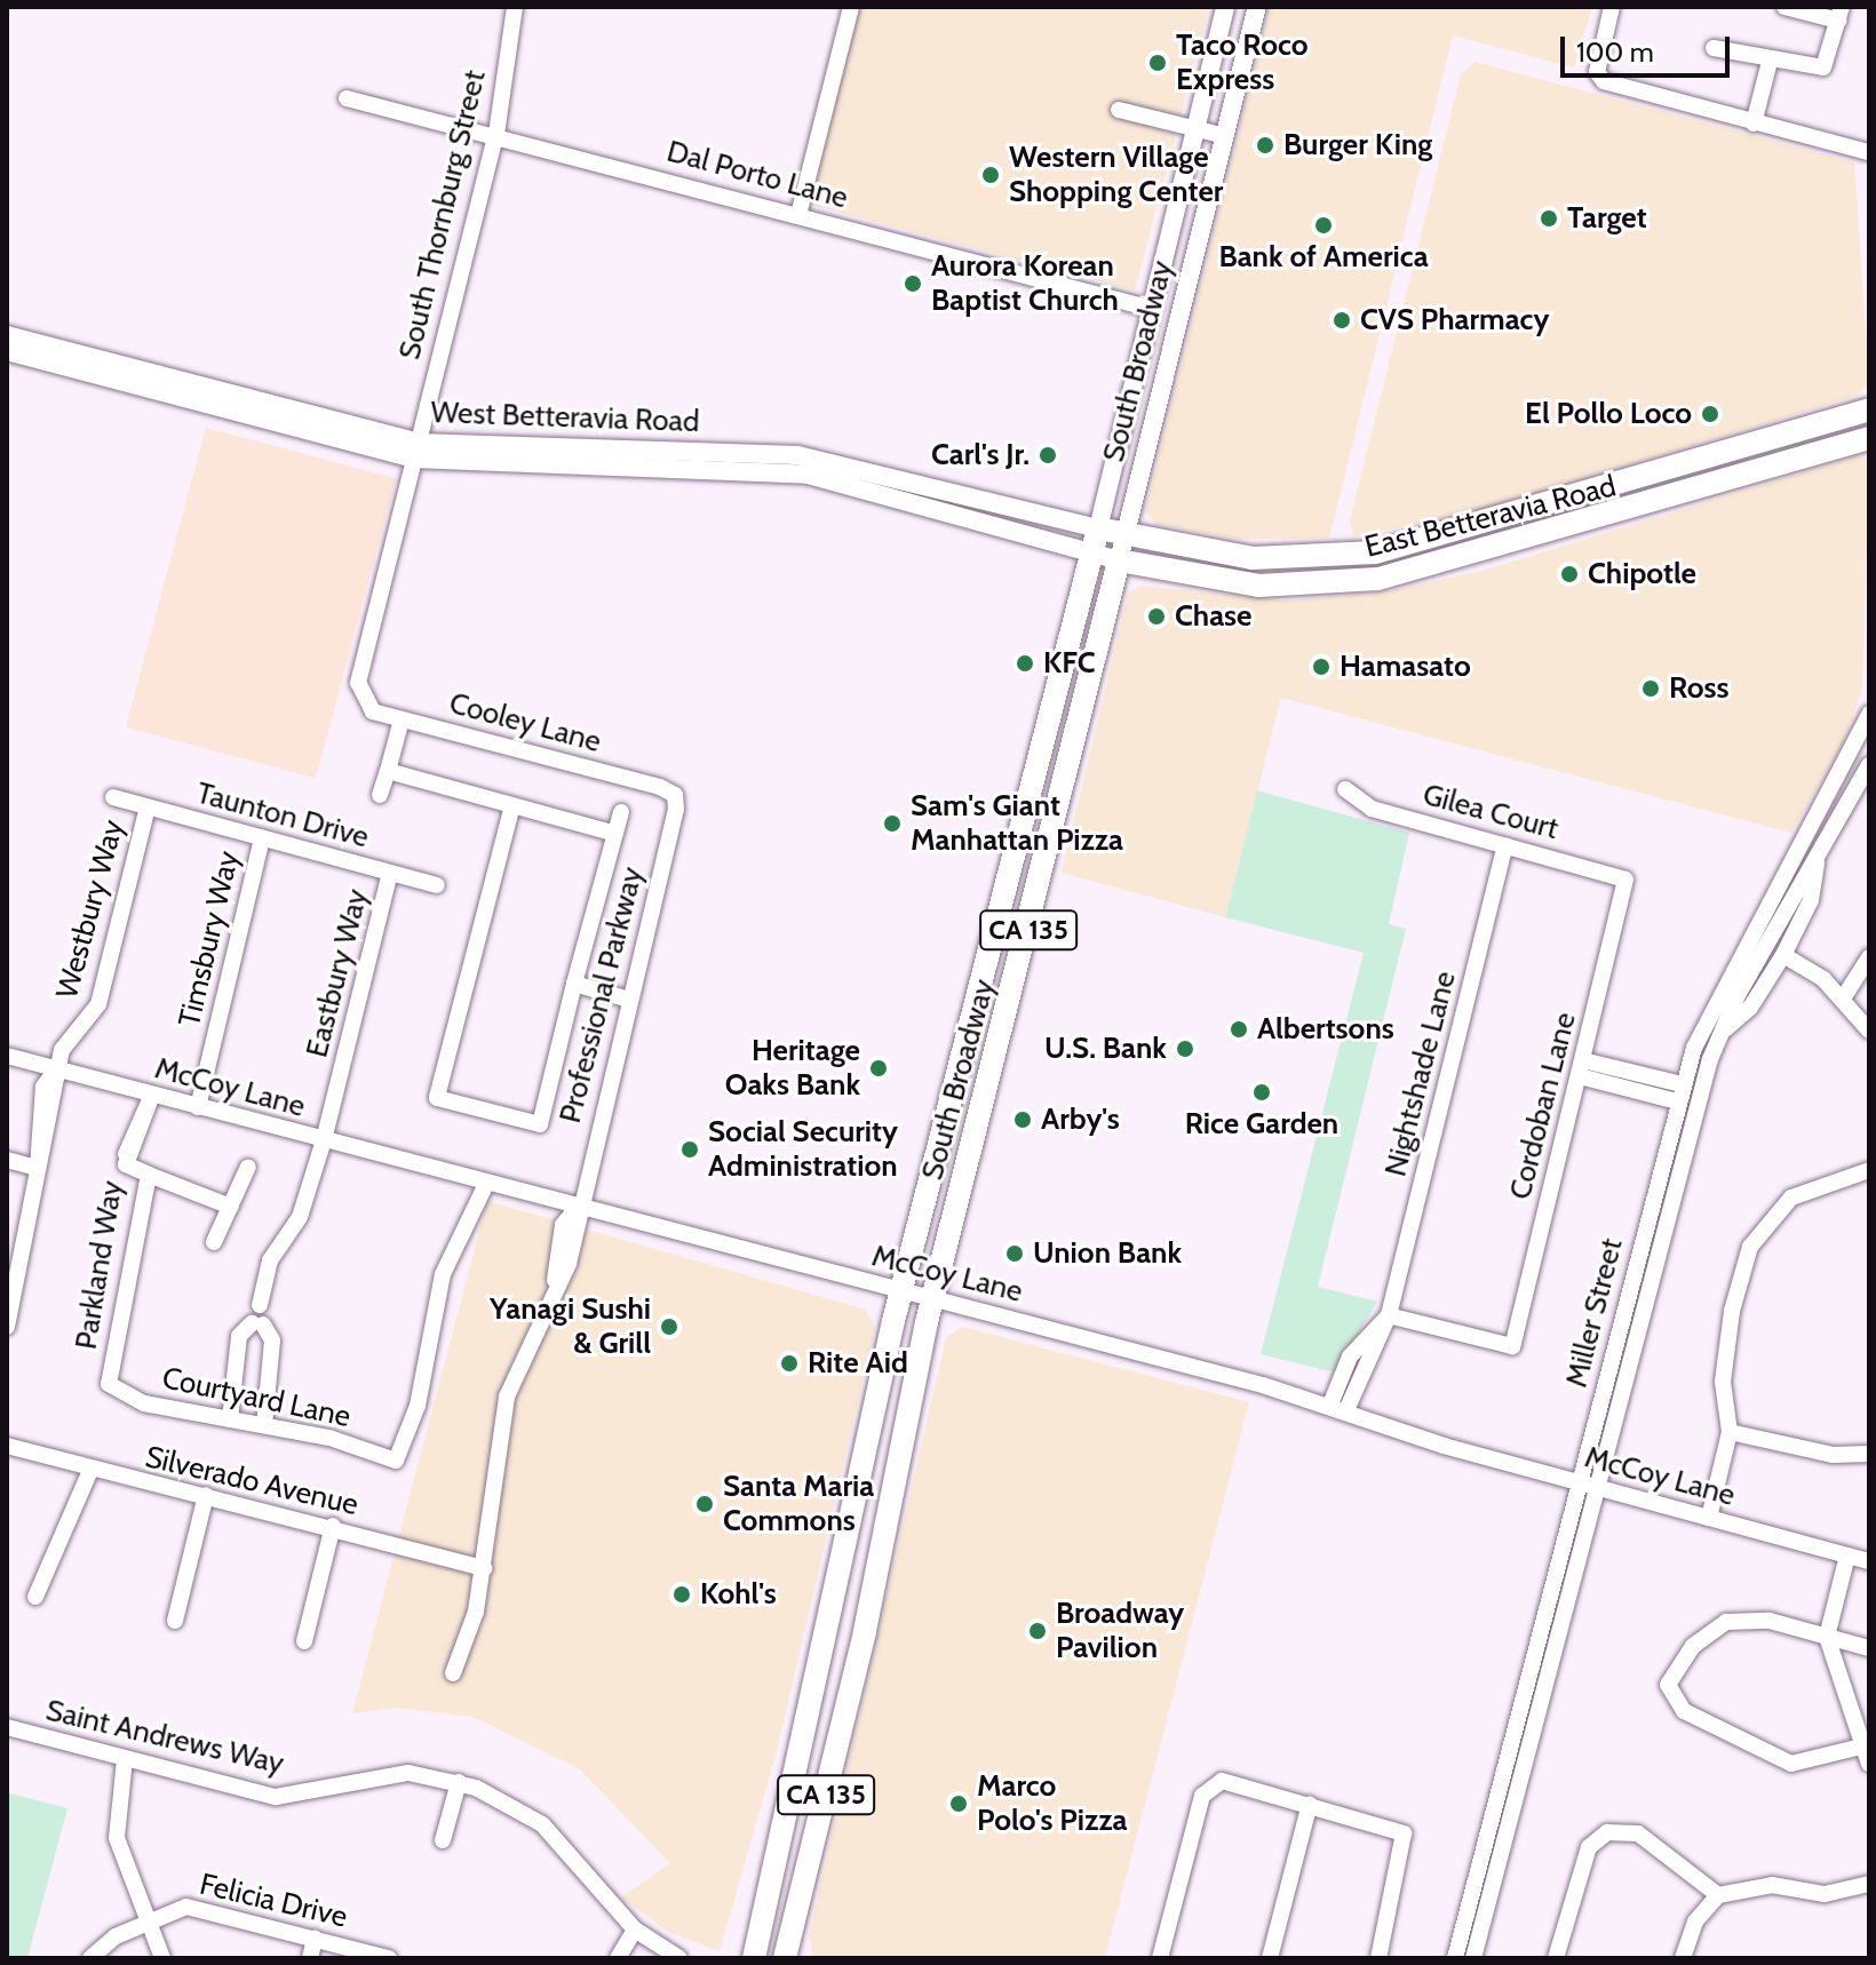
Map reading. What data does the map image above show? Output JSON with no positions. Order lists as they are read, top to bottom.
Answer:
{
  "streets": {
    "highway": [
      "South Broadway",
      "West Betteravia Road",
      "East Betteravia Road",
      "CA 135"
    ],
    "street": [
      "Dal Porto Lane",
      "South Thornburg Street",
      "Cooley Lane",
      "Gilea Court",
      "Taunton Drive",
      "Westbury Way",
      "Timsbury Way",
      "Eastbury Way",
      "Professional Parkway",
      "Nightshade Lane",
      "McCoy Lane",
      "Cordoban Lane",
      "Parkland Way",
      "Miller Street",
      "Courtyard Lane",
      "Silverado Avenue",
      "Saint Andrews Way",
      "Felicia Drive"
    ]
  },
  "crossings": [
    ["Dal Porto Lane", "South Thornburg Street"],
    ["Dal Porto Lane", "South Broadway"],
    ["South Thornburg Street", "West Betteravia Road"],
    ["South Thornburg Street", "Cooley Lane"],
    ["South Broadway", "West Betteravia Road"],
    ["South Broadway", "East Betteravia Road"],
    ["South Broadway", "McCoy Lane"],
    ["West Betteravia Road", "East Betteravia Road"],
    ["Cooley Lane", "Professional Parkway"],
    ["Gilea Court", "Nightshade Lane"],
    ["Gilea Court", "Cordoban Lane"],
    ["Taunton Drive", "Westbury Way"],
    ["Taunton Drive", "Timsbury Way"],
    ["Taunton Drive", "Eastbury Way"],
    ["Westbury Way", "McCoy Lane"],
    ["Timsbury Way", "McCoy Lane"],
    ["Eastbury Way", "McCoy Lane"],
    ["Professional Parkway", "McCoy Lane"],
    ["Professional Parkway", "Silverado Avenue"],
    ["Nightshade Lane", "McCoy Lane"],
    ["Nightshade Lane", "Cordoban Lane"],
    ["McCoy Lane", "Parkland Way"],
    ["McCoy Lane", "Miller Street"],
    ["McCoy Lane", "Courtyard Lane"],
    ["Parkland Way", "Courtyard Lane"]
  ],
  "places": [
    "Taco Roco Express",
    "Burger King",
    "Western Village Shopping Center",
    "Target",
    "Bank of America",
    "Aurora Korean Baptist Church",
    "CVS Pharmacy",
    "El Pollo Loco",
    "Carl's Jr.",
    "Chipotle",
    "Chase",
    "KFC",
    "Hamasato",
    "Ross",
    "Sam's Giant Manhattan Pizza",
    "Albertsons",
    "U.S. Bank",
    "Heritage Oaks Bank",
    "Rice Garden",
    "Arby's",
    "Social Security Administration",
    "Union Bank",
    "Yanagi Sushi & Grill",
    "Rite Aid",
    "Santa Maria Commons",
    "Kohl's",
    "Broadway Pavilion",
    "Marco Polo's Pizza"
  ],
  "scale_bar": "100 m"
}
